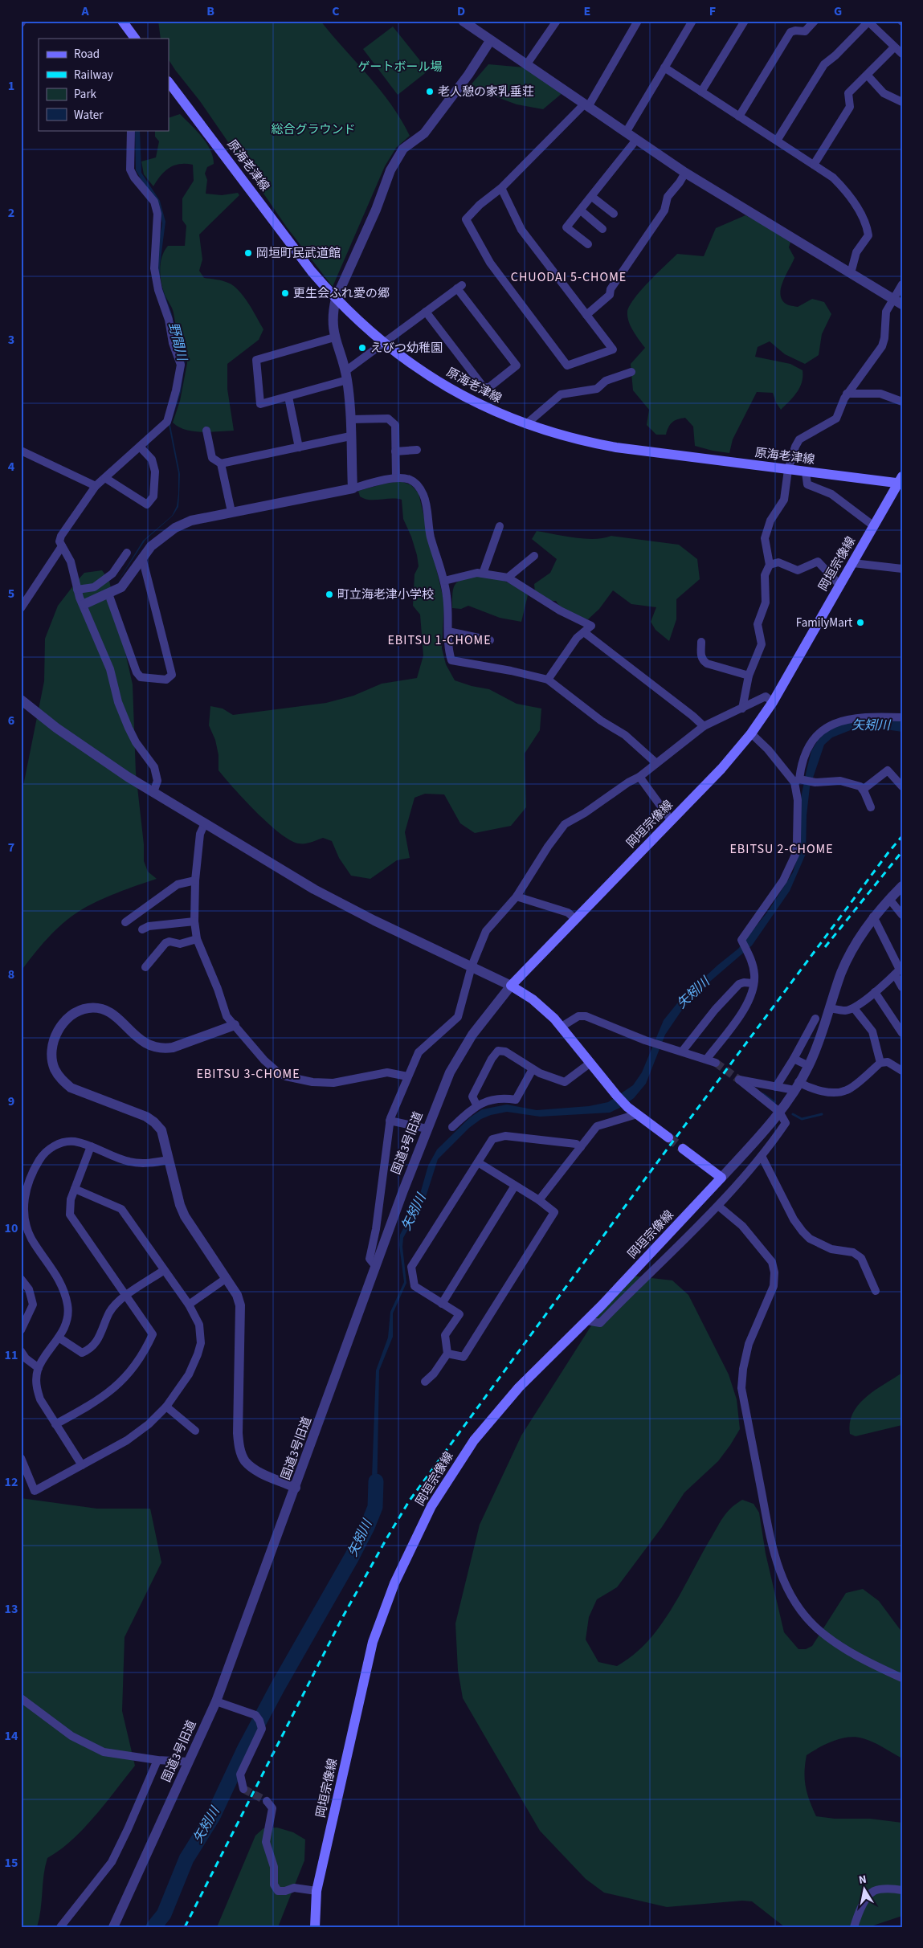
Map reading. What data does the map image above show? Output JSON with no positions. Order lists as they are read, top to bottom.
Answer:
{
  "streets": {
    "main road": ["原海老津線", "岡垣宗像線"],
    "street": ["国道3号旧道"]
  },
  "crossings": [
    ["原海老津線", "岡垣宗像線"],
    ["岡垣宗像線", "国道3号旧道"]
  ],
  "districts": [
    "CHUODAI 5-CHOME",
    "EBITSU 1-CHOME",
    "EBITSU 2-CHOME",
    "EBITSU 3-CHOME"
  ],
  "water": ["野間川", "矢矧川"],
  "parks": ["ゲートボール場", "総合グラウンド"],
  "places": [
    "老人憩の家乳垂荘",
    "岡垣町民武道館",
    "更生会ふれ愛の郷",
    "えびつ幼稚園",
    "町立海老津小学校",
    "FamilyMart"
  ],
  "legend": [
    "Road",
    "Railway",
    "Park",
    "Water"
  ],
  "north": "top",
  "grid": {
    "columns": [
      "A",
      "B",
      "C",
      "D",
      "E",
      "F",
      "G"
    ],
    "rows": [
      "1",
      "2",
      "3",
      "4",
      "5",
      "6",
      "7",
      "8",
      "9",
      "10",
      "11",
      "12",
      "13",
      "14",
      "15"
    ]
  }
}
